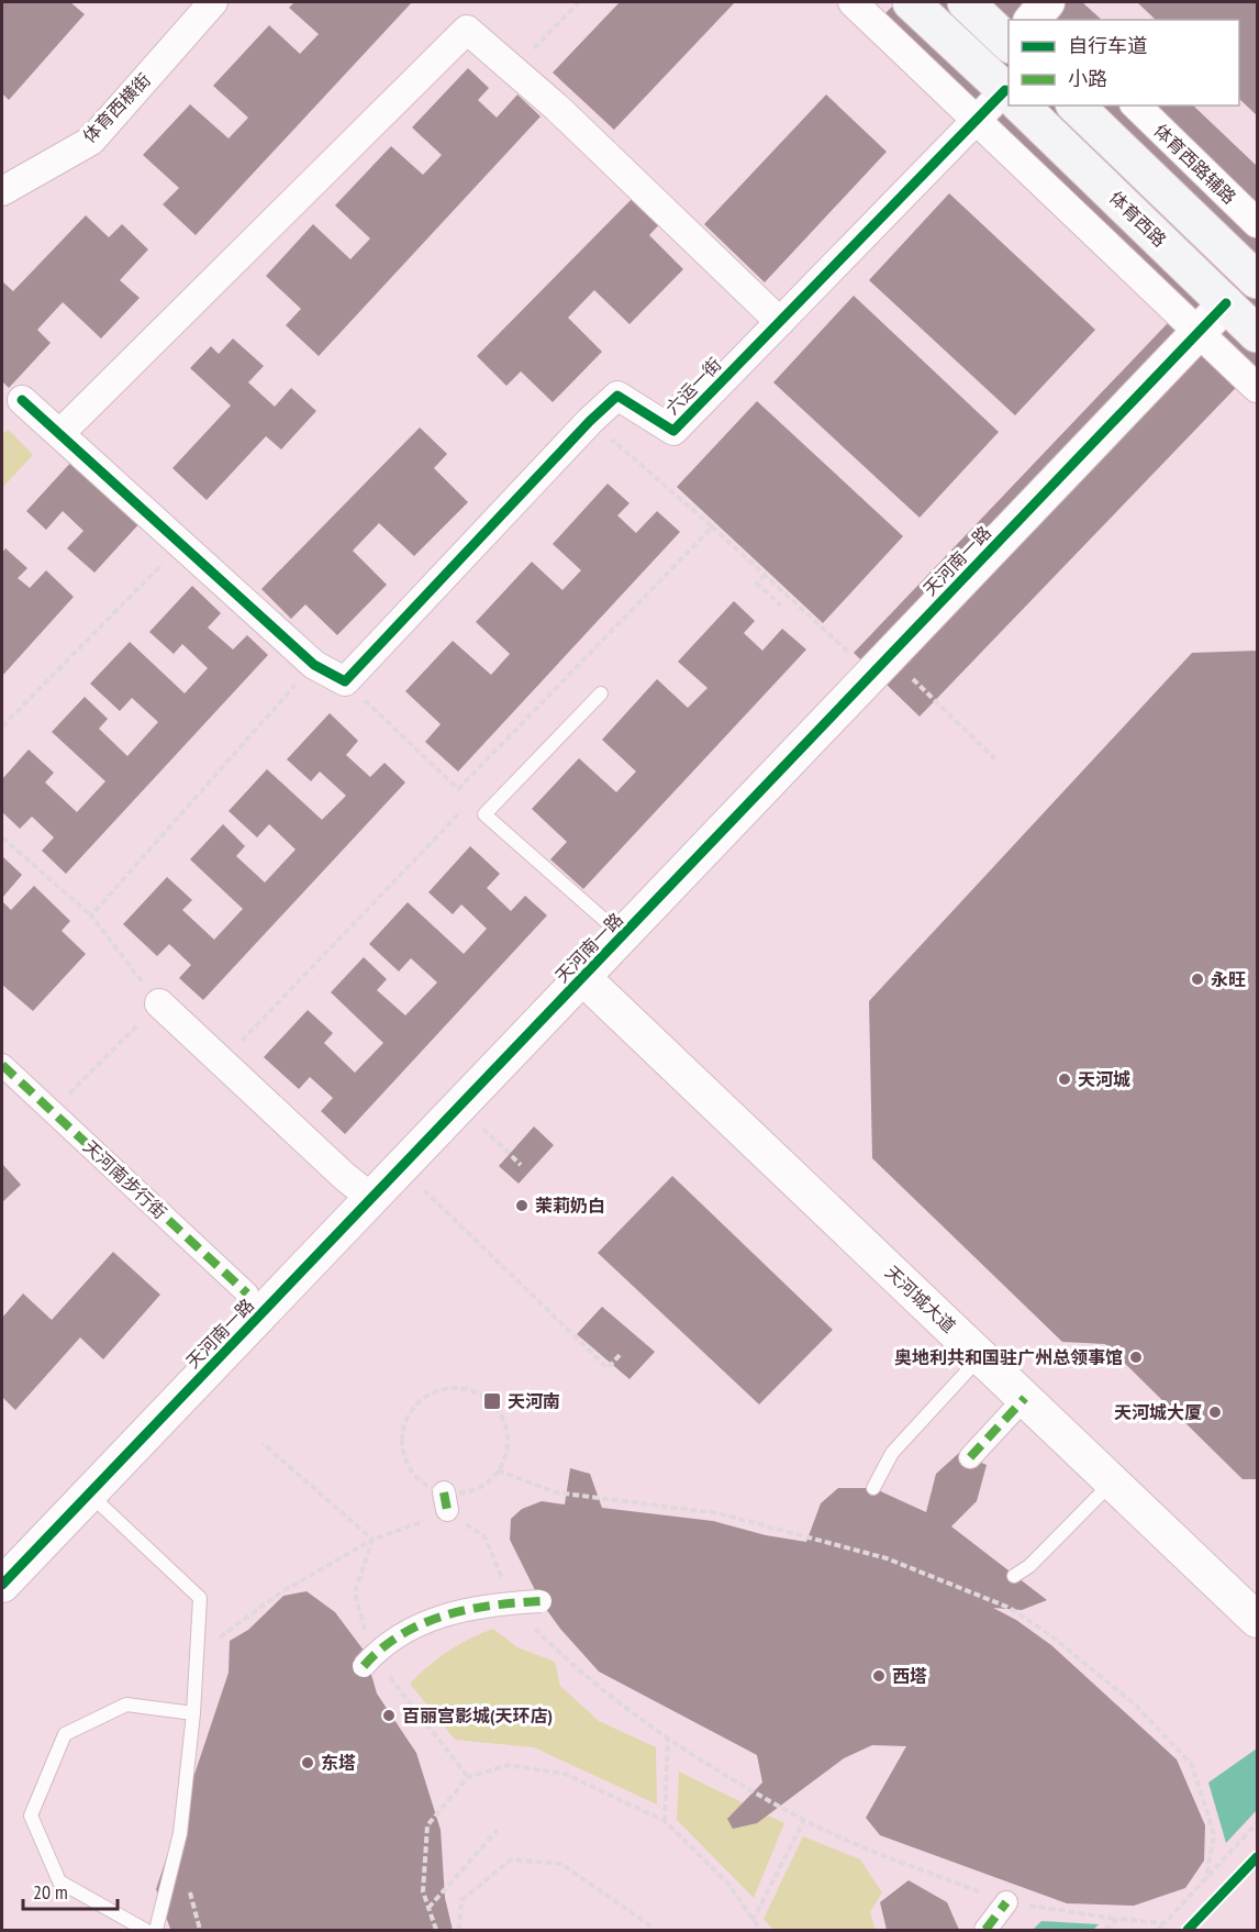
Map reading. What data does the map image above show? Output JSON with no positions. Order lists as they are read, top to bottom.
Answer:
{
  "streets": {
    "main road": ["体育西路"],
    "street": [
      "体育西横街",
      "体育西路辅路",
      "六运一街",
      "天河南一路",
      "天河南步行街",
      "天河城大道"
    ]
  },
  "crossings": [
    ["体育西路", "天河南一路"],
    ["天河南一路", "天河城大道"]
  ],
  "places": {
    "other": [
      "永旺",
      "天河城",
      "茉莉奶白",
      "奥地利共和国驻广州总领事馆",
      "天河城大厦",
      "西塔",
      "百丽宫影城(天环店)",
      "东塔"
    ],
    "transit": ["天河南"]
  },
  "legend": ["自行车道", "小路"],
  "scale_bar": "20 m"
}
